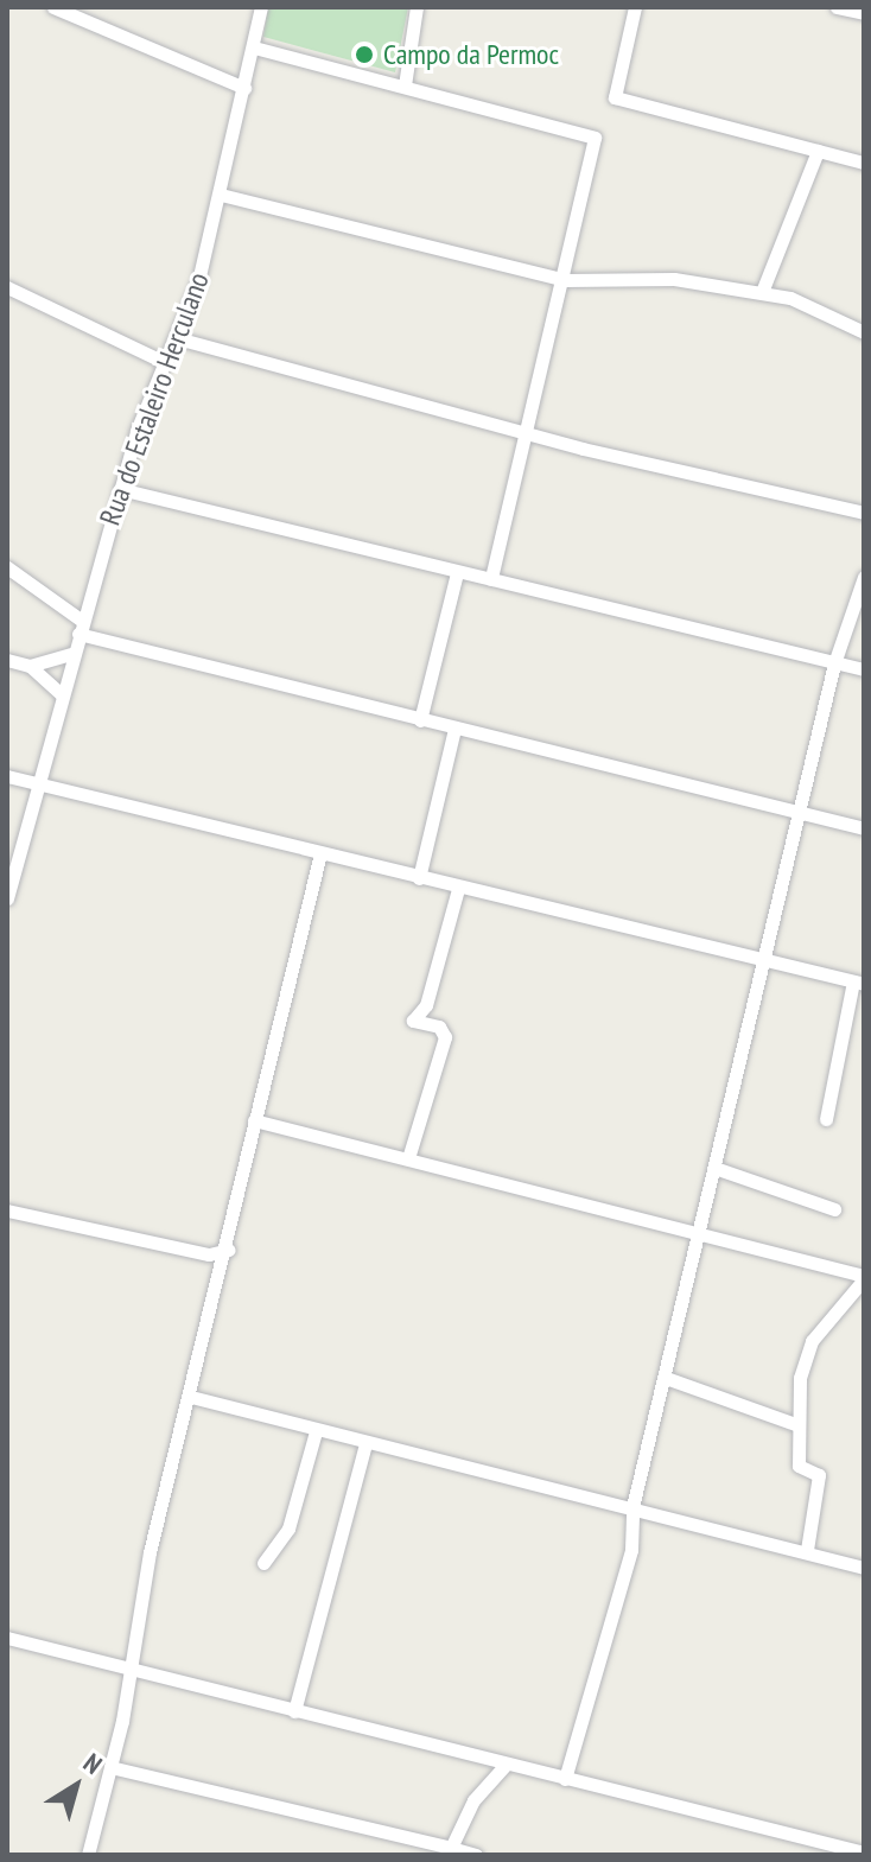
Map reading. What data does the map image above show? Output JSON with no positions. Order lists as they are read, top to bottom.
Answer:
{
  "streets": {
    "street": ["Rua do Estaleiro Herculano"]
  },
  "places": ["Campo da Permoc"],
  "north": "top right"
}
